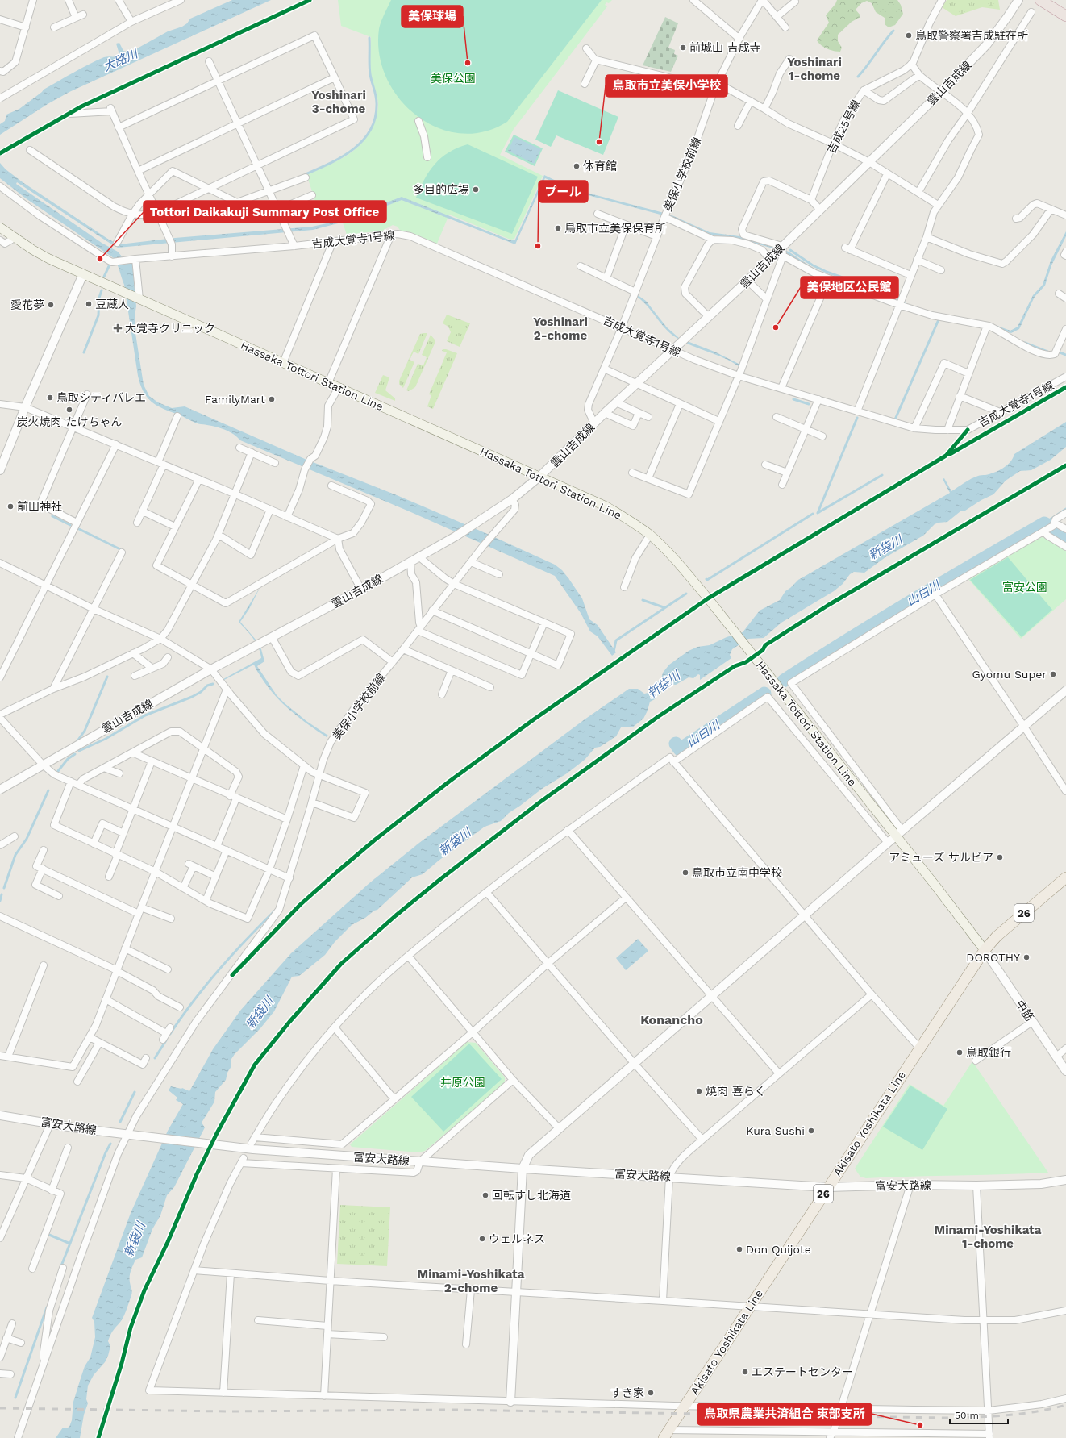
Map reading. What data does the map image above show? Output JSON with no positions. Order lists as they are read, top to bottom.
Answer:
{
  "streets": {
    "main road": ["Hassaka Tottori Station Line", "26", "Akisato Yoshikata Line"],
    "street": [
      "雲山吉成線",
      "吉成25号線",
      "美保小学校前線",
      "吉成大覚寺1号線",
      "中筋",
      "富安大路線"
    ]
  },
  "crossings": [
    ["雲山吉成線", "美保小学校前線"],
    ["雲山吉成線", "吉成大覚寺1号線"],
    ["雲山吉成線", "Hassaka Tottori Station Line"],
    ["美保小学校前線", "吉成大覚寺1号線"],
    ["美保小学校前線", "富安大路線"],
    ["Hassaka Tottori Station Line", "中筋"],
    ["Hassaka Tottori Station Line", "Akisato Yoshikata Line"],
    ["中筋", "Akisato Yoshikata Line"],
    ["Akisato Yoshikata Line", "富安大路線"]
  ],
  "districts": [
    "Yoshinari 1-chome",
    "Yoshinari 3-chome",
    "Yoshinari 2-chome",
    "Konancho",
    "Minami-Yoshikata 1-chome",
    "Minami-Yoshikata 2-chome"
  ],
  "water": ["大路川", "新袋川", "山白川"],
  "parks": ["美保公園", "富安公園", "井原公園"],
  "places": {
    "other": [
      "鳥取警察署吉成駐在所",
      "前城山 吉成寺",
      "美保球場",
      "鳥取市立美保小学校",
      "体育館",
      "多目的広場",
      "鳥取市立美保保育所",
      "プール",
      "Tottori Daikakuji Summary Post Office",
      "豆蔵人",
      "愛花夢",
      "美保地区公民館",
      "鳥取シティバレエ",
      "FamilyMart",
      "炭火焼肉 たけちゃん",
      "前田神社",
      "Gyomu Super",
      "アミューズ サルビア",
      "鳥取市立南中学校",
      "DOROTHY",
      "鳥取銀行",
      "焼肉 喜らく",
      "Kura Sushi",
      "回転すし北海道",
      "ウェルネス",
      "Don Quijote",
      "エステートセンター",
      "すき家",
      "鳥取県農業共済組合 東部支所"
    ],
    "health": ["大覚寺クリニック"]
  },
  "scale_bar": "50 m"
}
